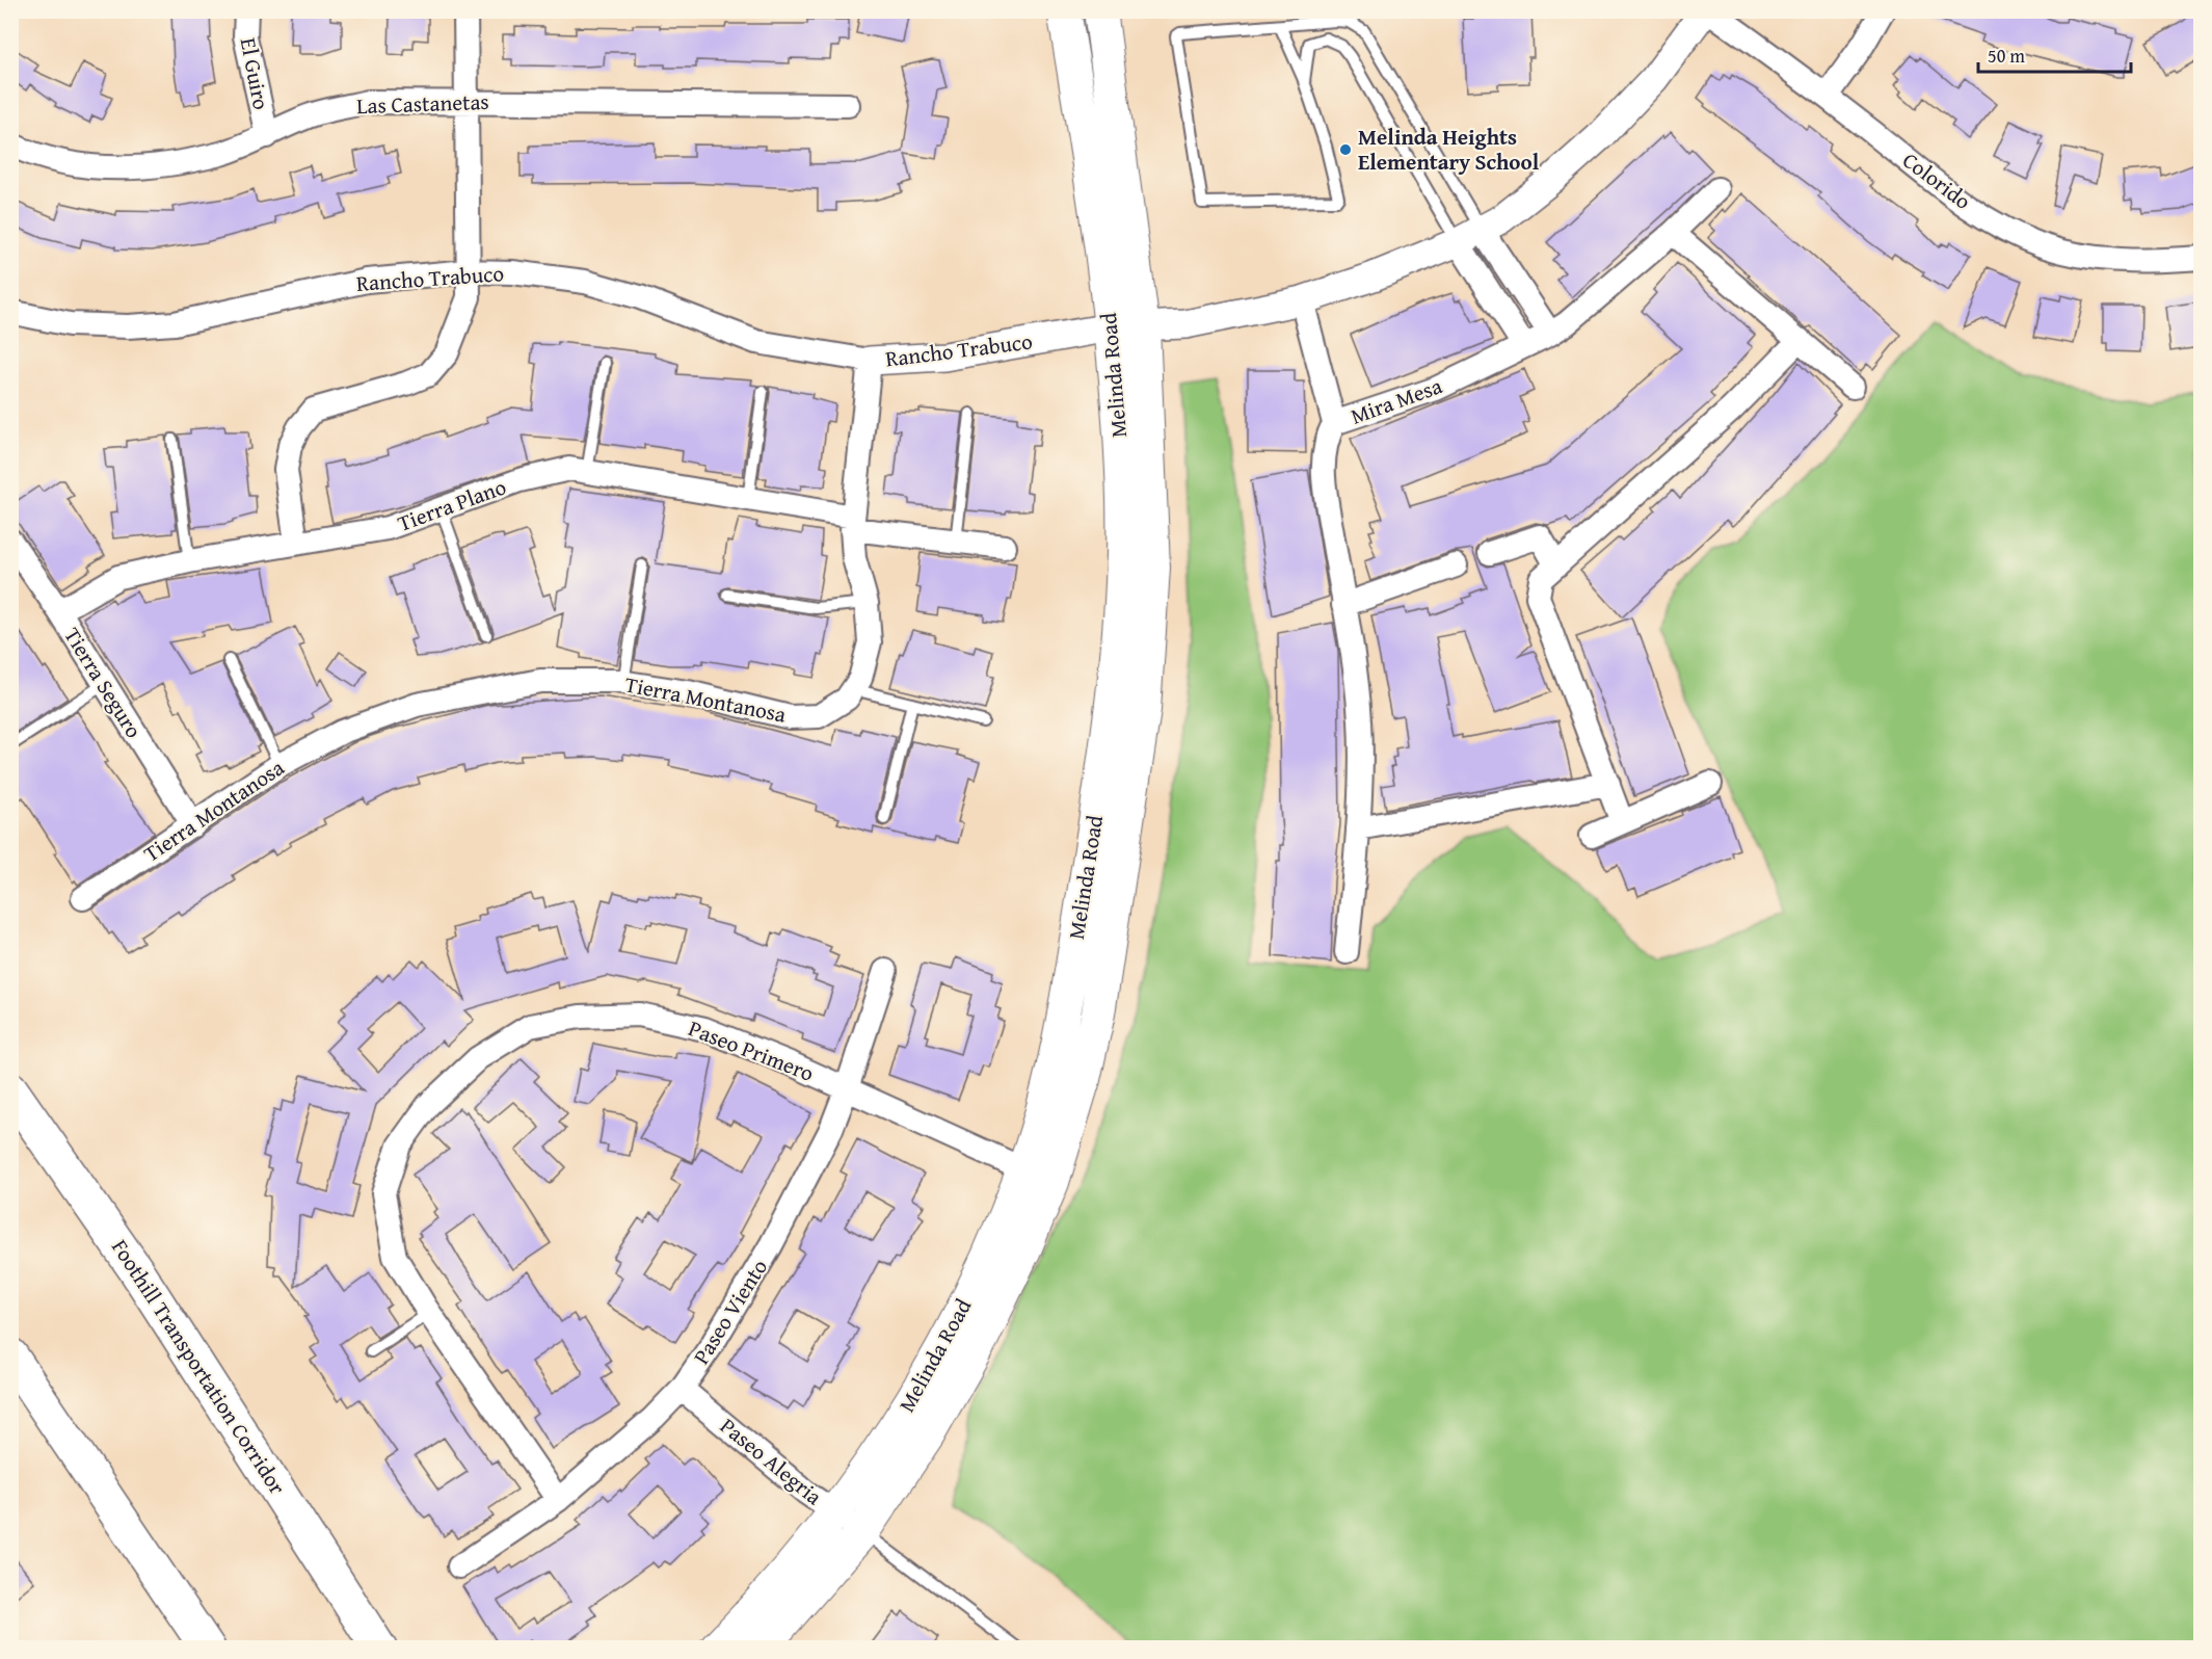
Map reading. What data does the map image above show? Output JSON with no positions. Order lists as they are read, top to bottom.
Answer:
{
  "streets": {
    "highway": ["Foothill Transportation Corridor"],
    "main road": ["Melinda Road"],
    "street": [
      "El Guiro",
      "Las Castanetas",
      "Colorido",
      "Rancho Trabuco",
      "Mira Mesa",
      "Tierra Plano",
      "Tierra Seguro",
      "Tierra Montanosa",
      "Paseo Primero",
      "Paseo Viento",
      "Paseo Alegria"
    ]
  },
  "crossings": [
    ["El Guiro", "Las Castanetas"],
    ["Colorido", "Rancho Trabuco"],
    ["Rancho Trabuco", "Melinda Road"],
    ["Rancho Trabuco", "Tierra Montanosa"],
    ["Melinda Road", "Paseo Primero"],
    ["Melinda Road", "Paseo Alegria"],
    ["Tierra Plano", "Tierra Seguro"],
    ["Tierra Plano", "Tierra Montanosa"],
    ["Tierra Seguro", "Tierra Montanosa"],
    ["Paseo Primero", "Paseo Viento"],
    ["Paseo Viento", "Paseo Alegria"]
  ],
  "places": ["Melinda Heights Elementary School"],
  "scale_bar": "50 m"
}
